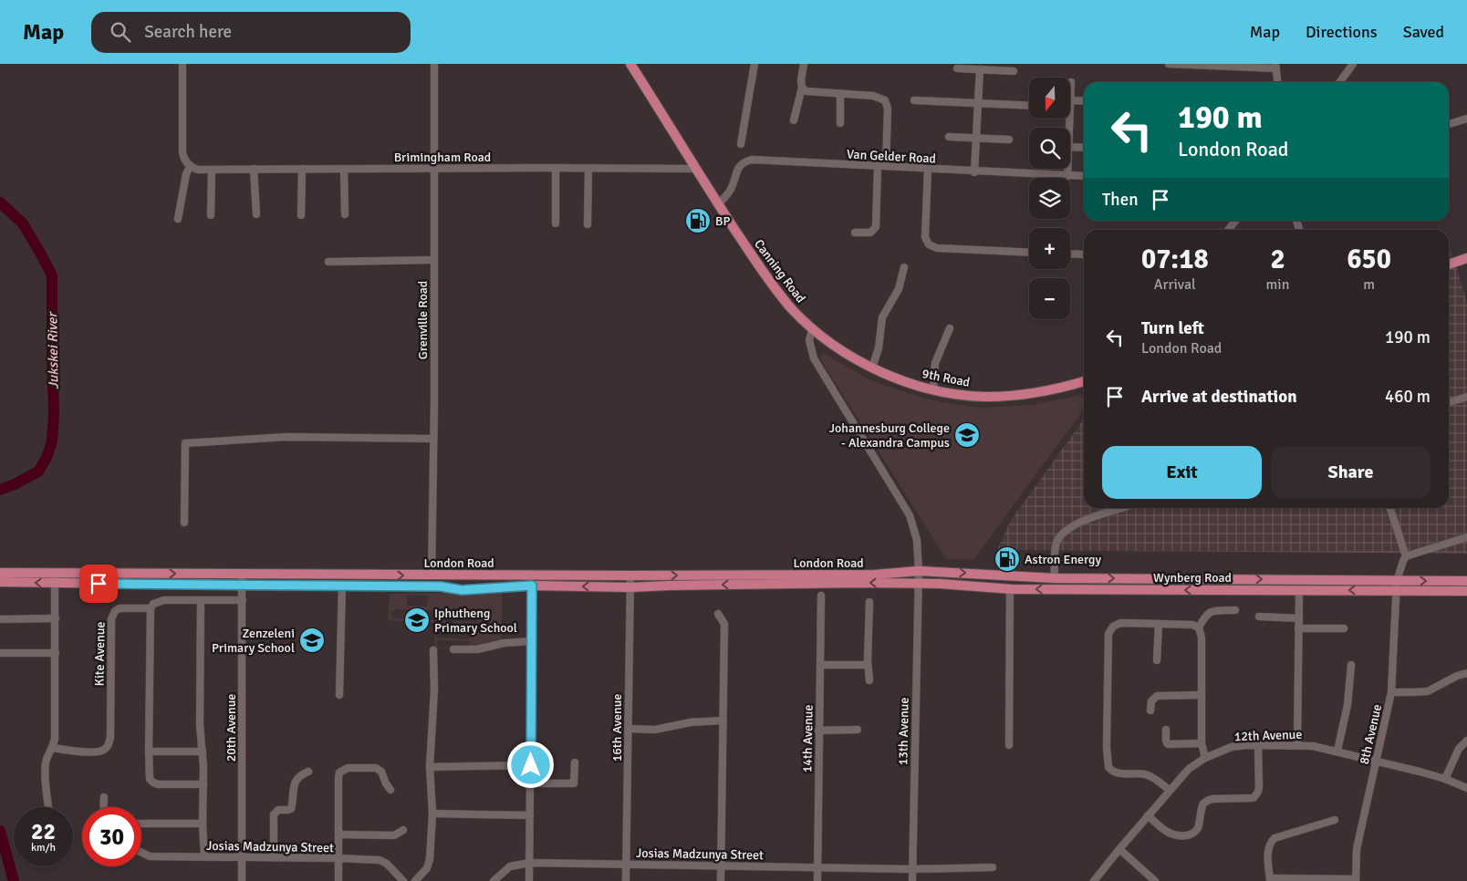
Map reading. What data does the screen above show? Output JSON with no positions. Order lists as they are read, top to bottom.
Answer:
{
  "streets": {
    "main road": [
      "Canning Road",
      "9th Road",
      "London Road",
      "Wynberg Road"
    ],
    "street": [
      "Van Gelder Road",
      "Brimingham Road",
      "Grenville Road",
      "Kite Avenue",
      "20th Avenue",
      "16th Avenue",
      "13th Avenue",
      "8th Avenue",
      "12th Avenue",
      "14th Avenue",
      "Josias Madzunya Street"
    ]
  },
  "crossings": [
    ["Van Gelder Road", "Canning Road"],
    ["Brimingham Road", "Canning Road"],
    ["Brimingham Road", "Grenville Road"],
    ["Canning Road", "9th Road"],
    ["Grenville Road", "London Road"],
    ["London Road", "Wynberg Road"],
    ["London Road", "20th Avenue"],
    ["London Road", "16th Avenue"],
    ["London Road", "13th Avenue"],
    ["Wynberg Road", "13th Avenue"],
    ["Wynberg Road", "8th Avenue"],
    ["Kite Avenue", "20th Avenue"],
    ["20th Avenue", "Josias Madzunya Street"],
    ["16th Avenue", "Josias Madzunya Street"],
    ["13th Avenue", "Josias Madzunya Street"],
    ["8th Avenue", "12th Avenue"],
    ["14th Avenue", "Josias Madzunya Street"]
  ],
  "water": ["Jukskei River"],
  "places": {
    "fuel station": ["BP", "Astron Energy"],
    "school or university": ["Johannesburg College - Alexandra Campus", "Iphutheng Primary School", "Zenzeleni Primary School"]
  },
  "north": "bottom",
  "page": {
    "header": "Map",
    "search": "Search here",
    "nav": ["Map", "Directions", "Saved"],
    "map_buttons": ["+", "−"],
    "turn": ["190 m", "London Road"],
    "then": "Then",
    "eta": [
      "07:18",
      "Arrival",
      "2",
      "min",
      "650",
      "m"
    ],
    "list": [
      {
        "name": "Turn left",
        "note": "London Road",
        "value": "190 m"
      },
      {
        "name": "Arrive at destination",
        "value": "460 m"
      }
    ],
    "buttons": ["Exit", "Share"],
    "speed": "22 km/h",
    "limit": "30"
  }
}
